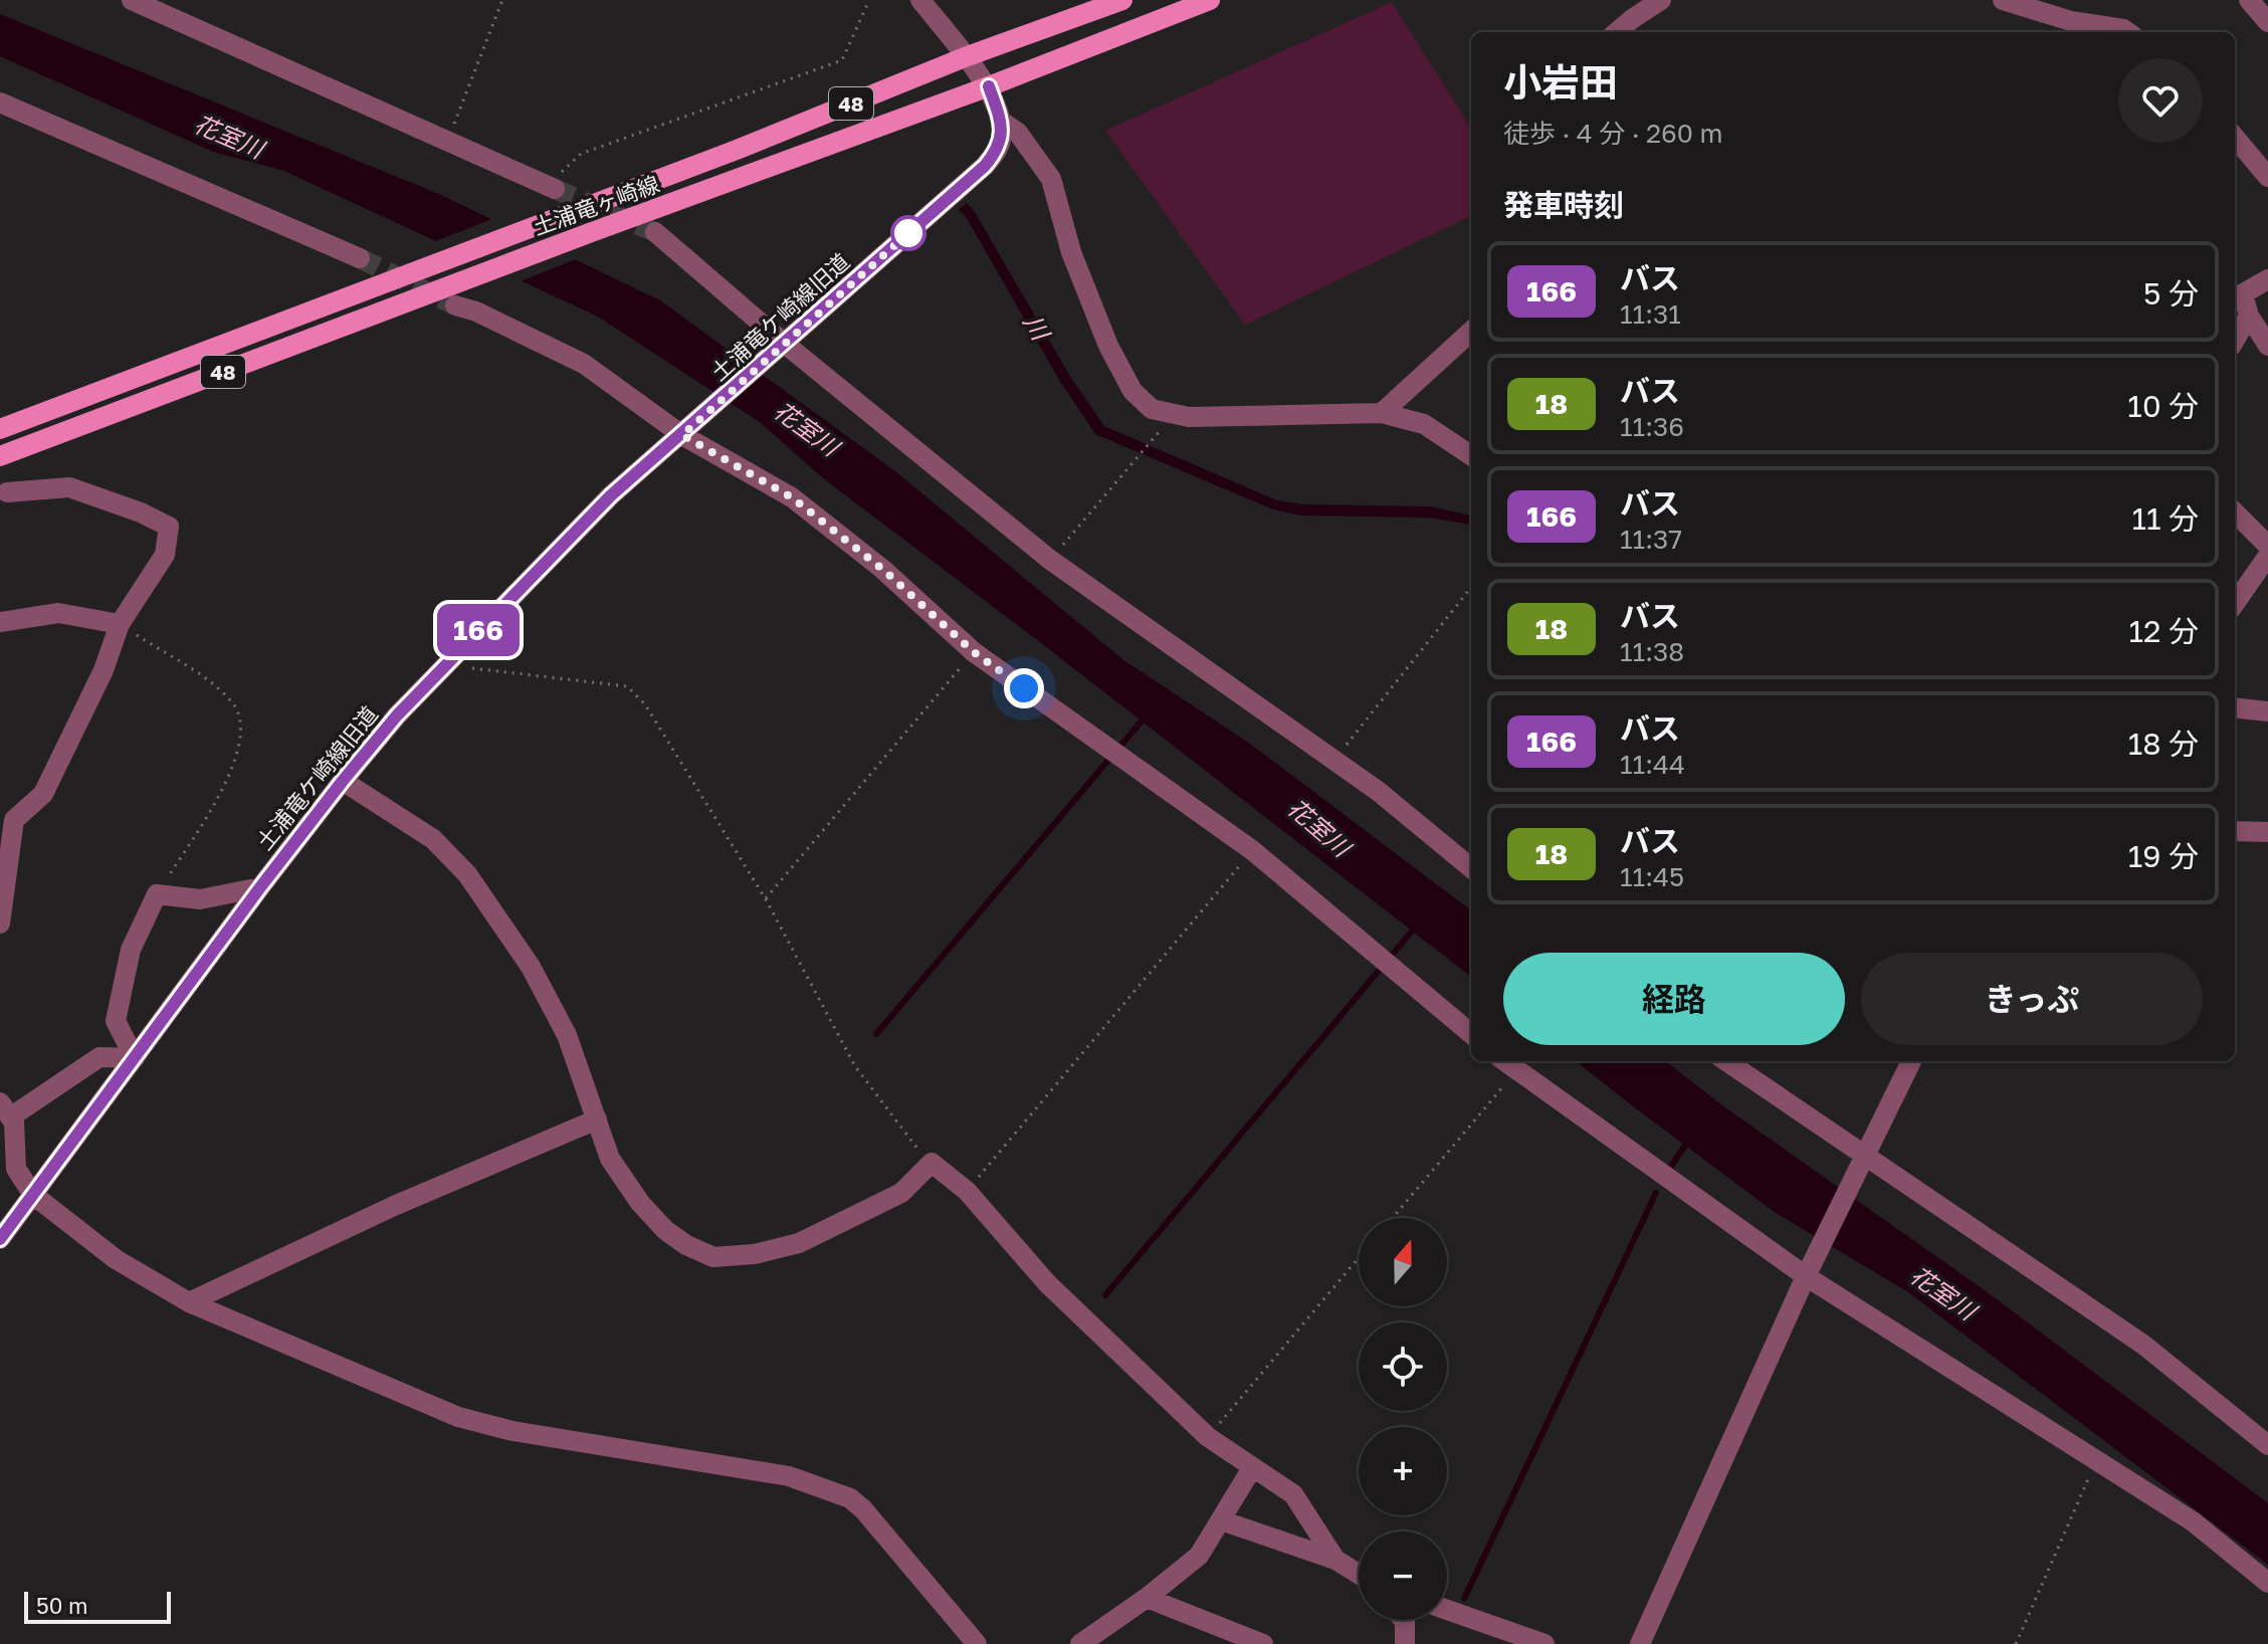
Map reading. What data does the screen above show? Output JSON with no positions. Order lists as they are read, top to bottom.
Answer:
{
  "streets": {
    "main road": ["48", "土浦竜ヶ崎線"],
    "street": ["土浦竜ケ崎線旧道"]
  },
  "water": ["花室川", "川"],
  "lines": ["bus line 166"],
  "scale_bar": "50 m",
  "north": "top",
  "page": {
    "on_map": "166",
    "heading": [
      ["小岩田", "徒歩 · 4 分 · 260 m"],
      "発車時刻"
    ],
    "list": [
      {
        "mark": "166",
        "name": "バス",
        "note": "11:31",
        "value": "5 分"
      },
      {
        "mark": "18",
        "name": "バス",
        "note": "11:36",
        "value": "10 分"
      },
      {
        "mark": "166",
        "name": "バス",
        "note": "11:37",
        "value": "11 分"
      },
      {
        "mark": "18",
        "name": "バス",
        "note": "11:38",
        "value": "12 分"
      },
      {
        "mark": "166",
        "name": "バス",
        "note": "11:44",
        "value": "18 分"
      },
      {
        "mark": "18",
        "name": "バス",
        "note": "11:45",
        "value": "19 分"
      }
    ],
    "buttons": ["経路", "きっぷ"],
    "map_buttons": ["+", "−"],
    "scale": "50 m"
  }
}
